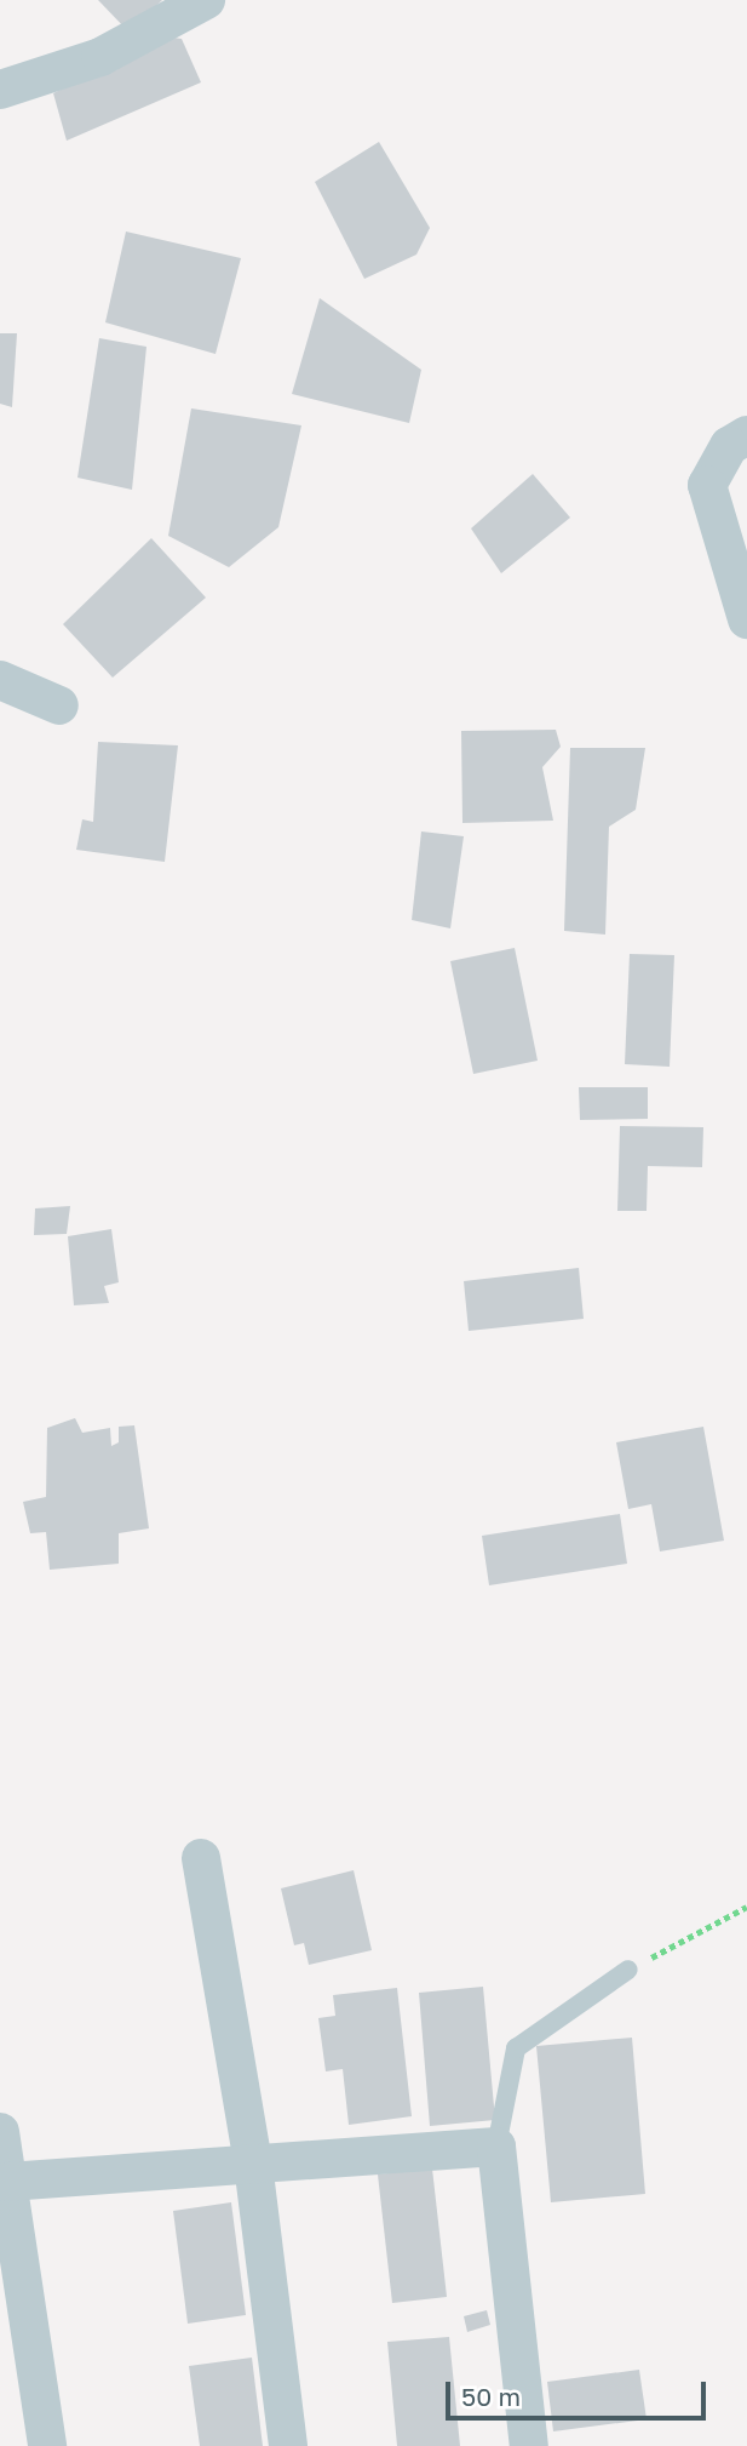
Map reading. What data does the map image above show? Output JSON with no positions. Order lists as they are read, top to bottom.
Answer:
{
  "scale_bar": "50 m"
}
